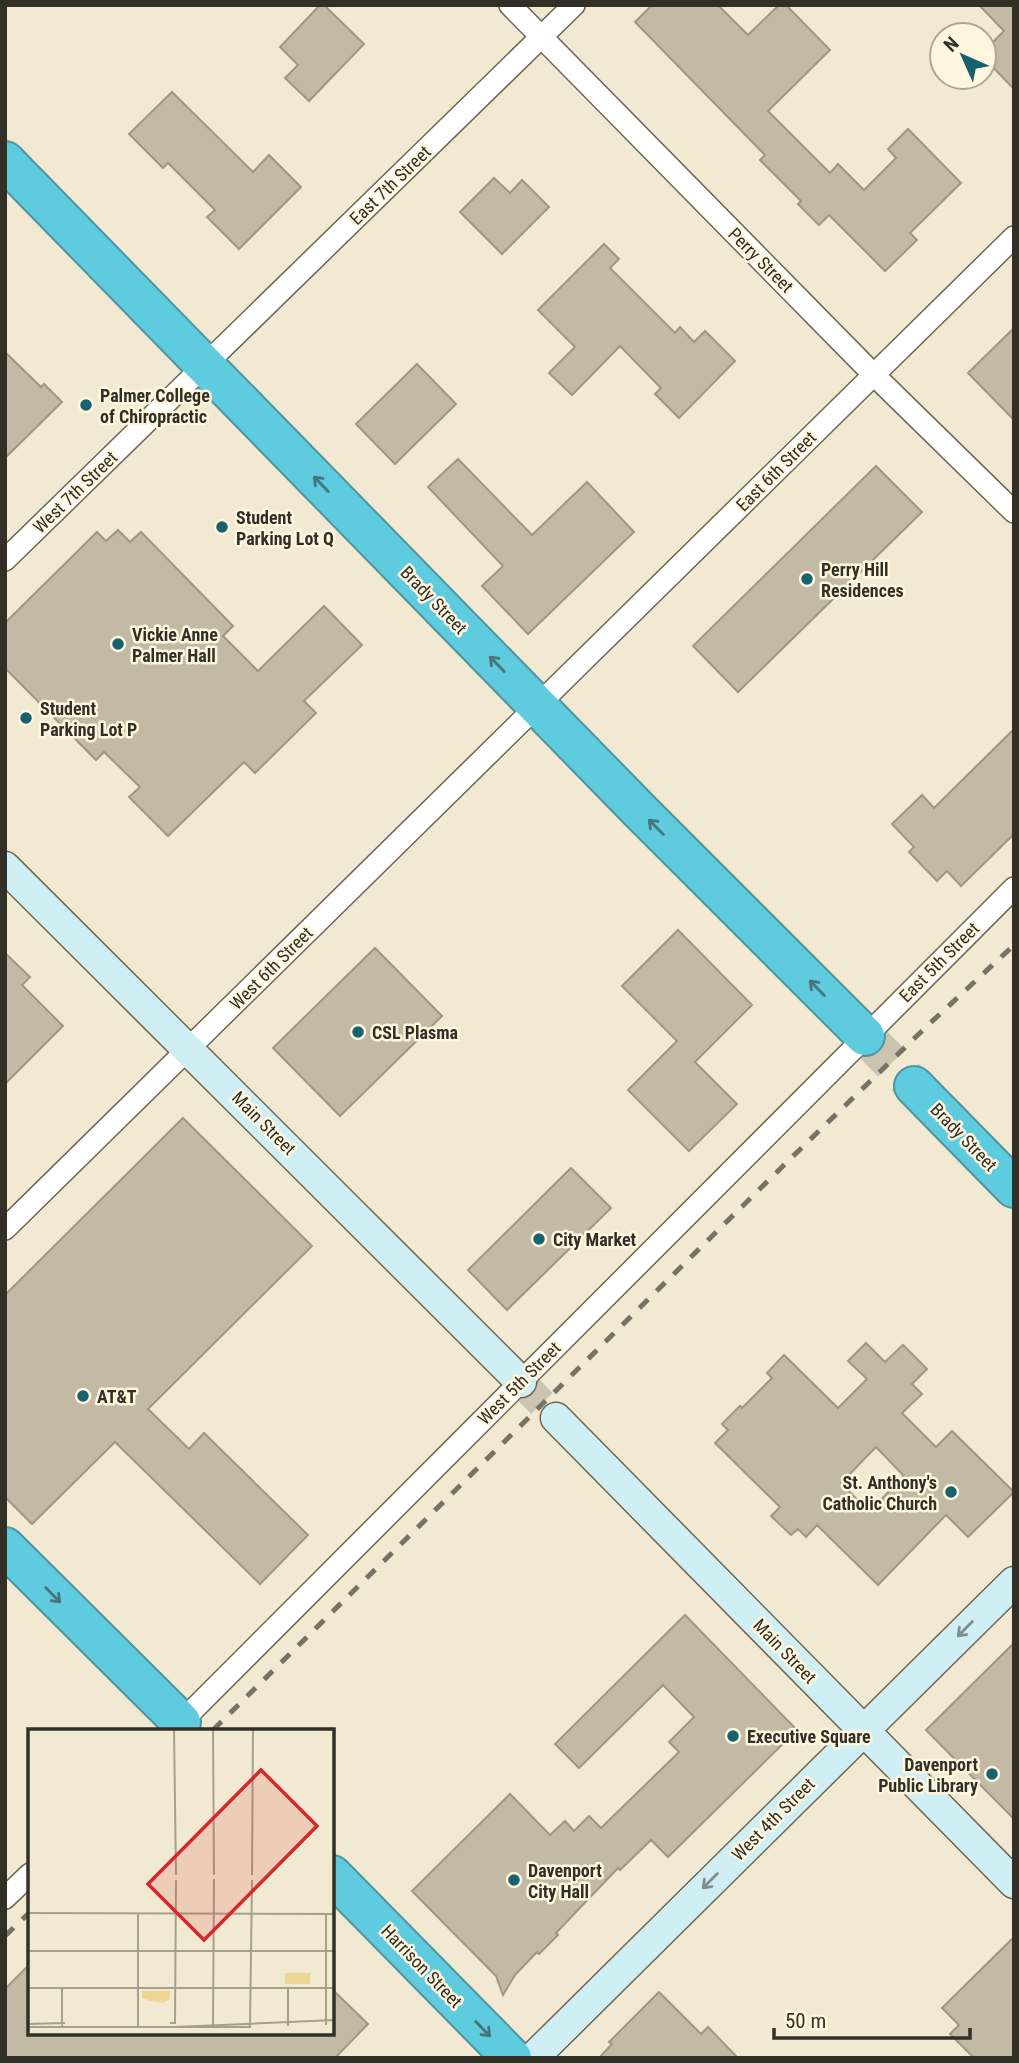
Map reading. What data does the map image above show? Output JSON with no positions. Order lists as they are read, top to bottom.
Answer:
{
  "streets": {
    "highway": ["Brady Street", "Harrison Street"],
    "street": [
      "East 7th Street",
      "Perry Street",
      "East 6th Street",
      "West 7th Street",
      "East 5th Street",
      "West 6th Street",
      "Main Street",
      "West 5th Street",
      "West 4th Street"
    ]
  },
  "crossings": [
    ["East 7th Street", "Perry Street"],
    ["East 7th Street", "West 7th Street"],
    ["East 7th Street", "Brady Street"],
    ["Perry Street", "East 6th Street"],
    ["East 6th Street", "Brady Street"],
    ["East 6th Street", "West 6th Street"],
    ["West 7th Street", "Brady Street"],
    ["Brady Street", "East 5th Street"],
    ["Brady Street", "West 6th Street"],
    ["Brady Street", "West 5th Street"],
    ["East 5th Street", "West 5th Street"],
    ["West 6th Street", "Main Street"],
    ["Main Street", "West 5th Street"],
    ["Main Street", "West 4th Street"]
  ],
  "one_way": ["Brady Street", "West 4th Street", "Harrison Street"],
  "places": [
    "Palmer College of Chiropractic",
    "Student Parking Lot Q",
    "Perry Hill Residences",
    "Vickie Anne Palmer Hall",
    "Student Parking Lot P",
    "CSL Plasma",
    "City Market",
    "AT&T",
    "St. Anthony's Catholic Church",
    "Executive Square",
    "Davenport Public Library",
    "Davenport City Hall"
  ],
  "scale_bar": "50 m",
  "north": "top left"
}
